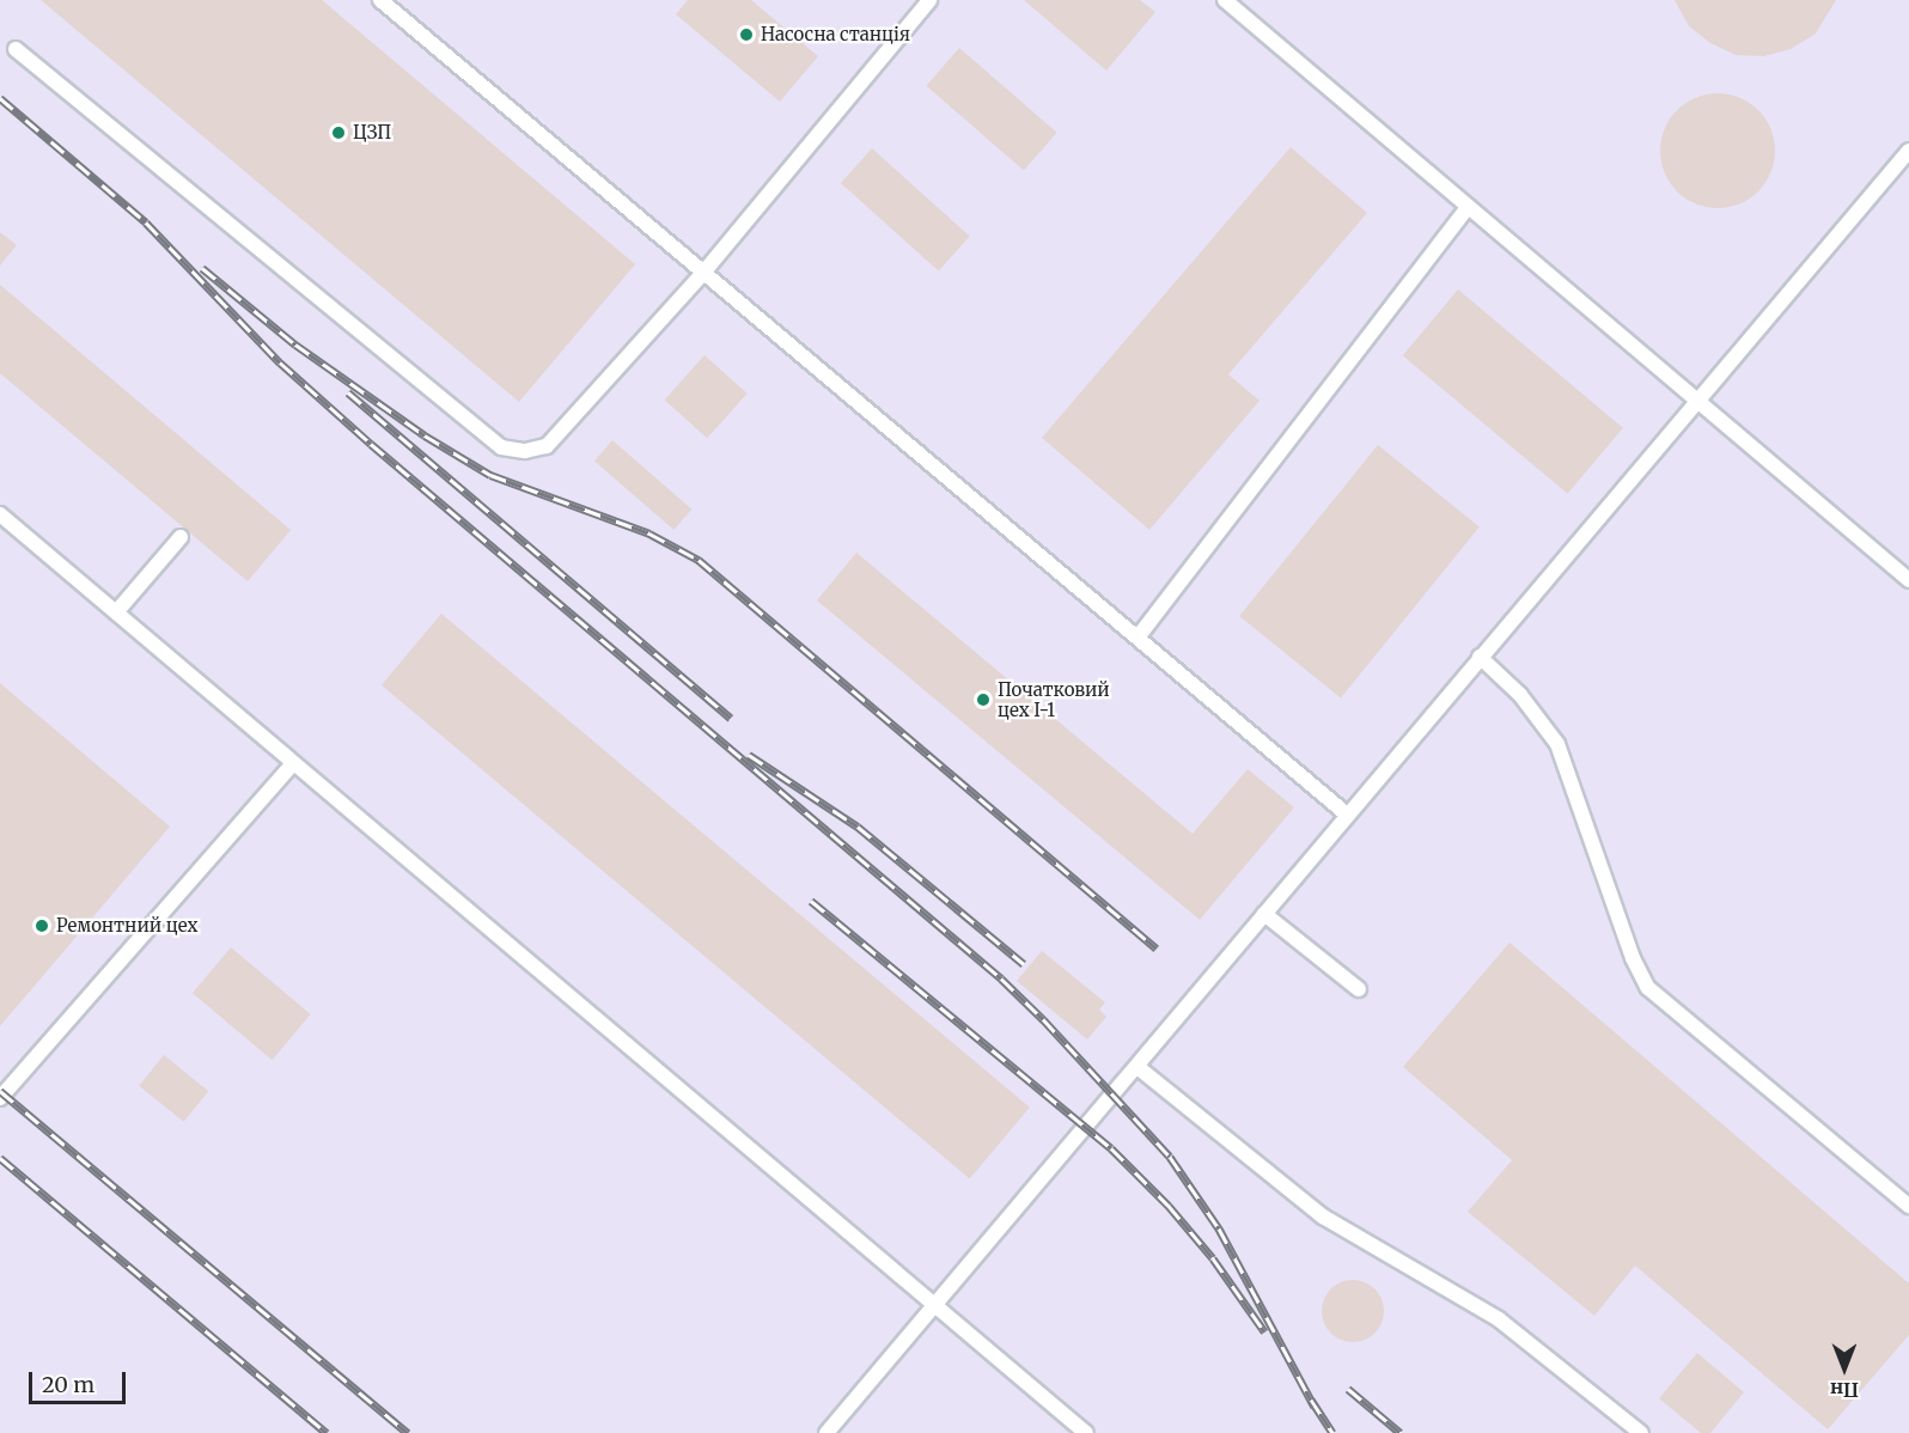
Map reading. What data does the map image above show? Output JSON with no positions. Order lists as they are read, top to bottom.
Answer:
{
  "places": [
    "Насосна станція",
    "ЦЗП",
    "Початковий цех І-1",
    "Ремонтний цех"
  ],
  "scale_bar": "20 m",
  "north": "bottom"
}
